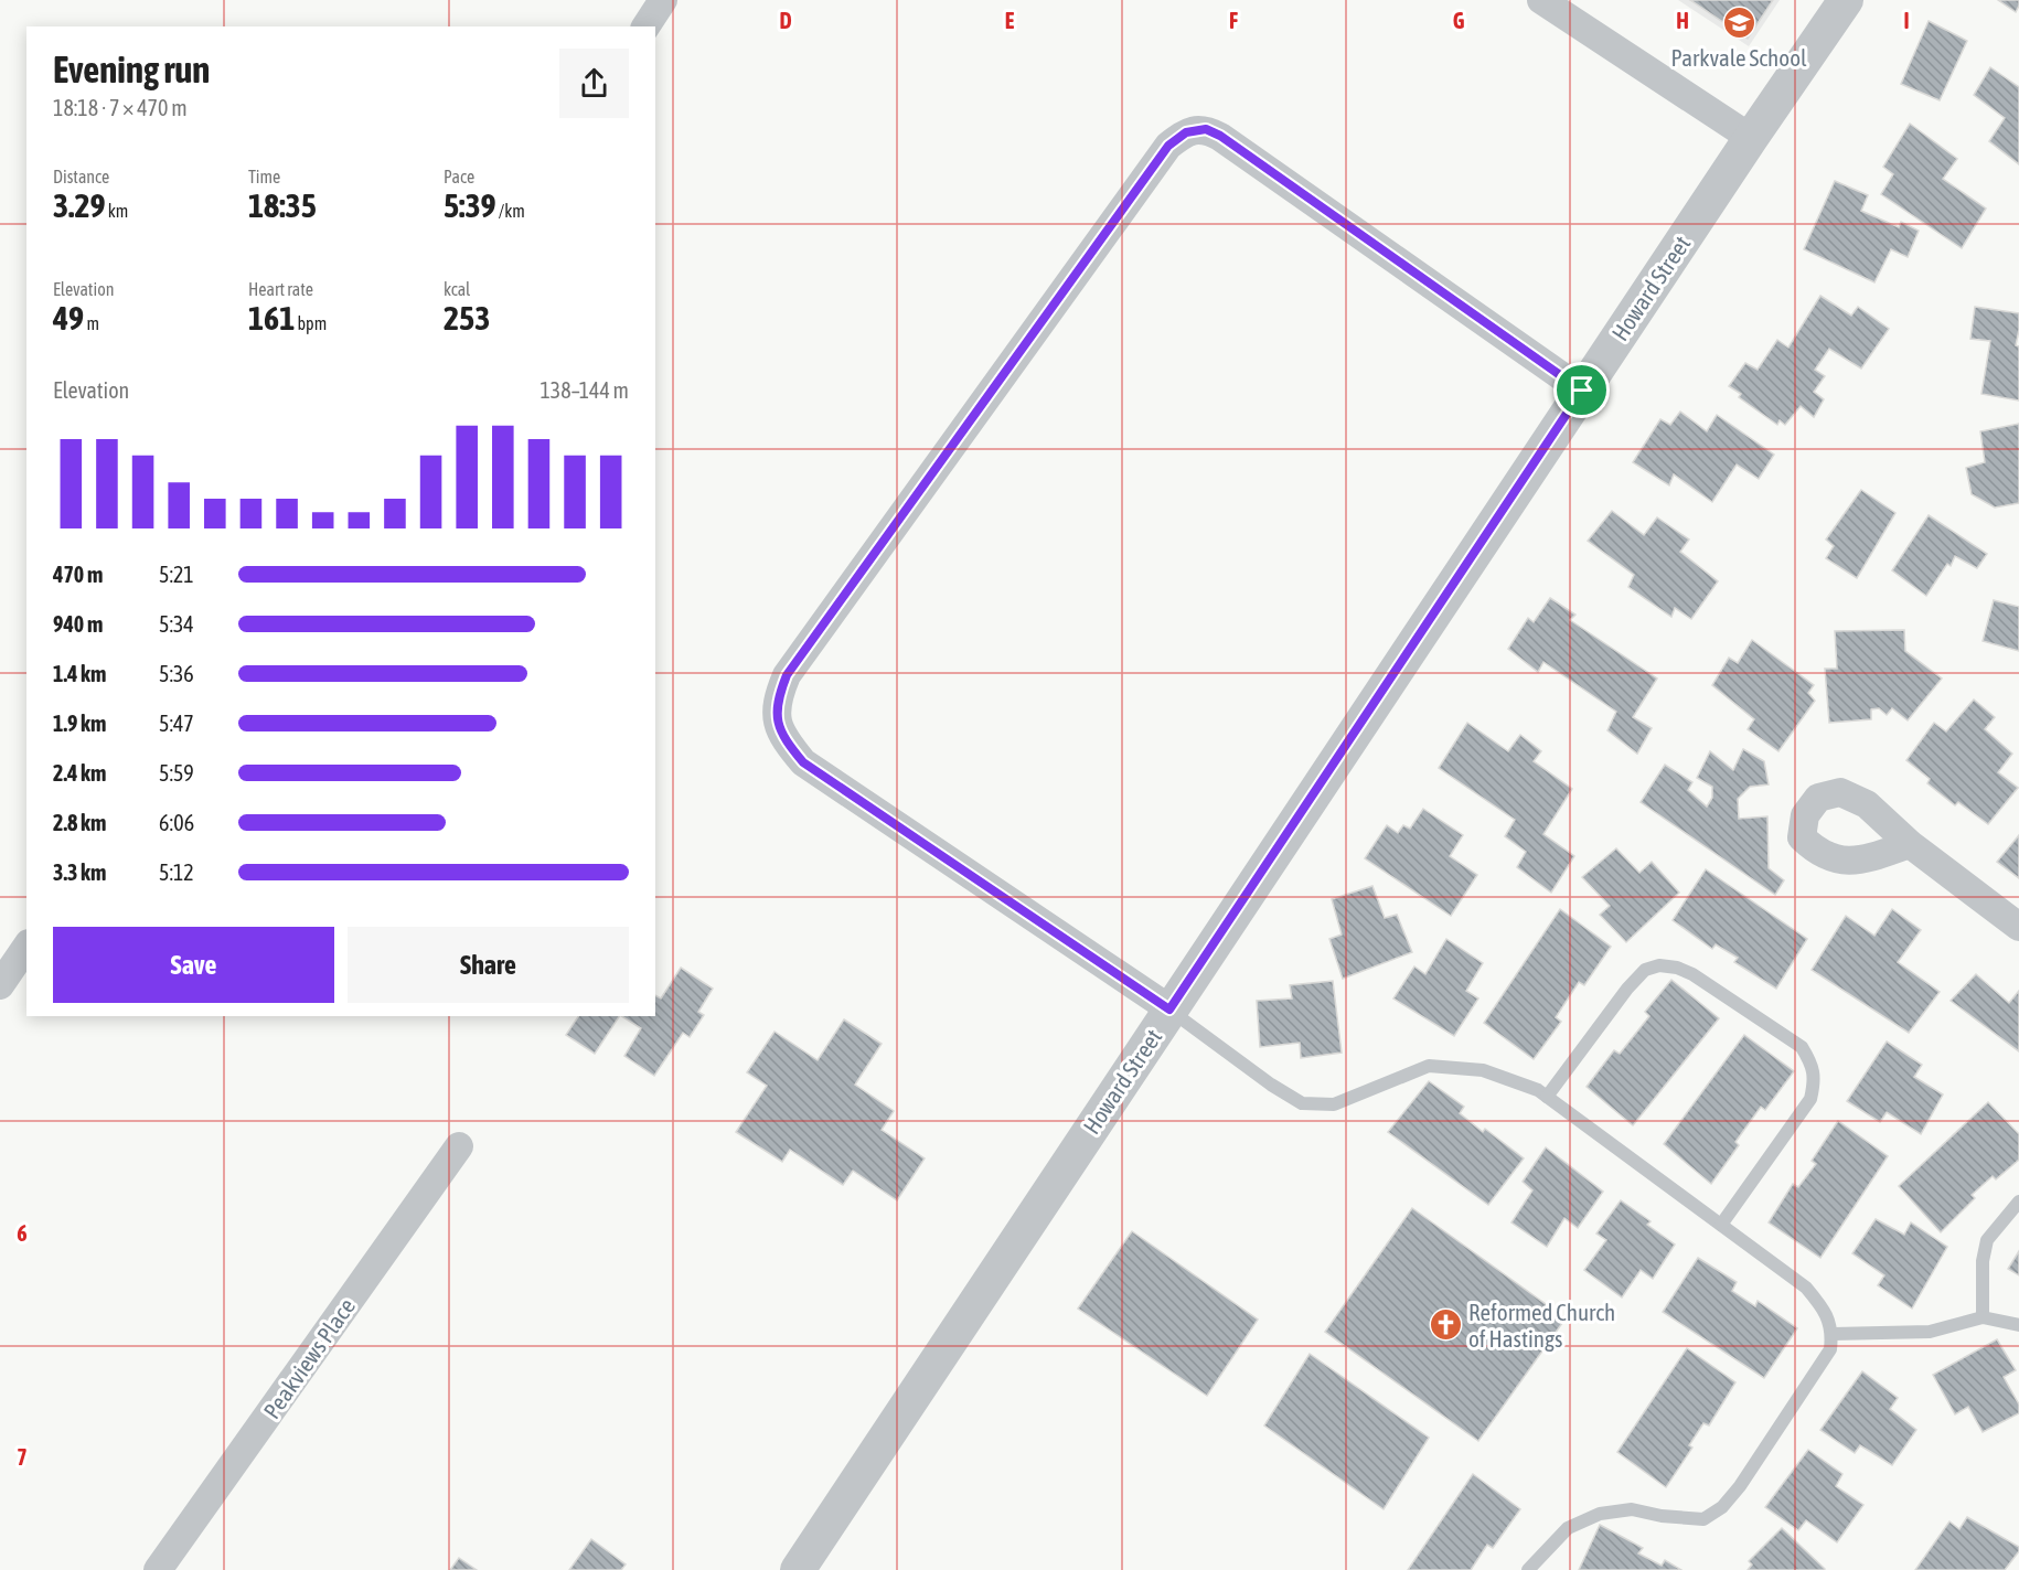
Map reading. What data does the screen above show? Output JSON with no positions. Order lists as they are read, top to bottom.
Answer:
{
  "streets": {
    "street": ["Howard Street", "Peakviews Place"]
  },
  "places": {
    "school or university": ["Parkvale School"],
    "church": ["Reformed Church of Hastings"]
  },
  "page": {
    "heading": ["Evening run", "18:18 · 7 × 470 m"],
    "stats": [
      ["Distance", "3.29 km"],
      ["Time", "18:35"],
      ["Pace", "5:39 /km"],
      ["Elevation", "49 m"],
      ["Heart rate", "161 bpm"],
      ["kcal", "253"]
    ],
    "chart": ["Elevation", "138–144 m"],
    "list": [
      {
        "name": "470 m",
        "note": "5:21"
      },
      {
        "name": "940 m",
        "note": "5:34"
      },
      {
        "name": "1.4 km",
        "note": "5:36"
      },
      {
        "name": "1.9 km",
        "note": "5:47"
      },
      {
        "name": "2.4 km",
        "note": "5:59"
      },
      {
        "name": "2.8 km",
        "note": "6:06"
      },
      {
        "name": "3.3 km",
        "note": "5:12"
      }
    ],
    "buttons": ["Save", "Share"]
  },
  "grid": {
    "columns": [
      "D",
      "E",
      "F",
      "G",
      "H",
      "I"
    ],
    "rows": ["6", "7"]
  }
}
